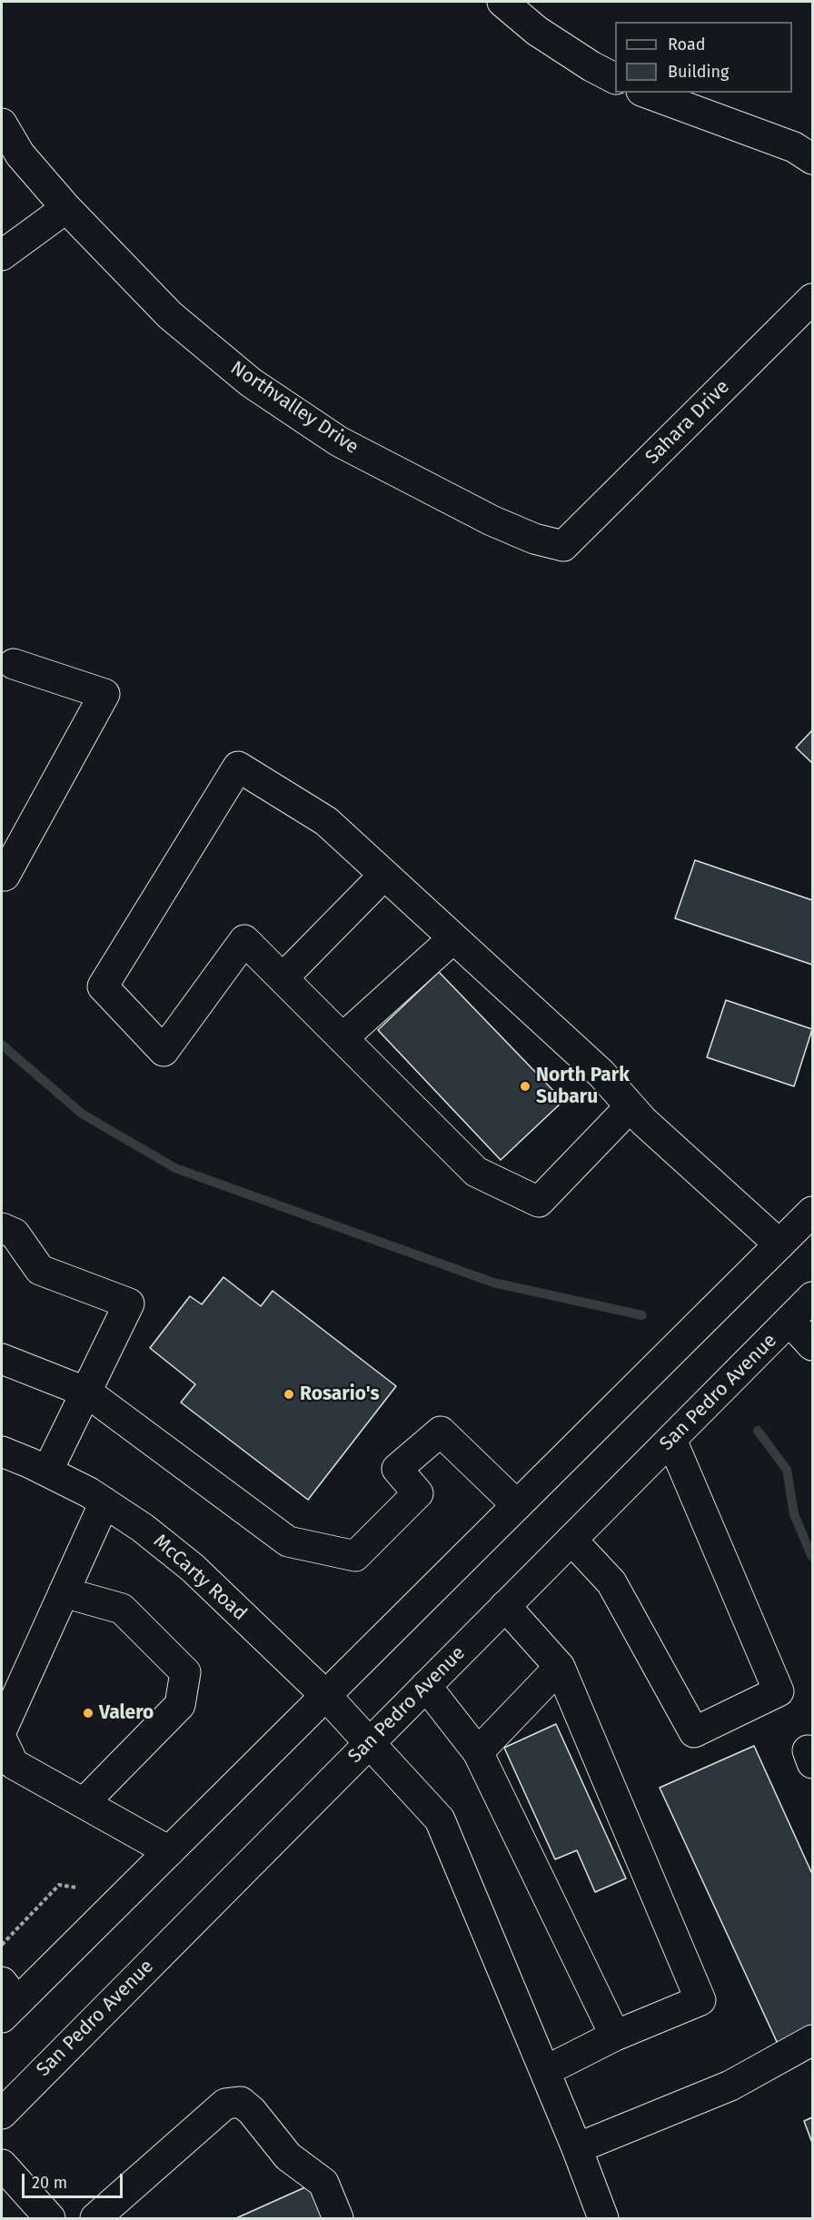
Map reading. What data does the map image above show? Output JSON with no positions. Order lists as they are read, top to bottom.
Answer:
{
  "streets": {
    "main road": [
      "Northvalley Drive",
      "Sahara Drive",
      "San Pedro Avenue",
      "McCarty Road"
    ]
  },
  "crossings": [
    ["Northvalley Drive", "Sahara Drive"],
    ["San Pedro Avenue", "McCarty Road"]
  ],
  "places": ["North Park Subaru", "Rosario's", "Valero"],
  "legend": ["Road", "Building"],
  "scale_bar": "20 m"
}
